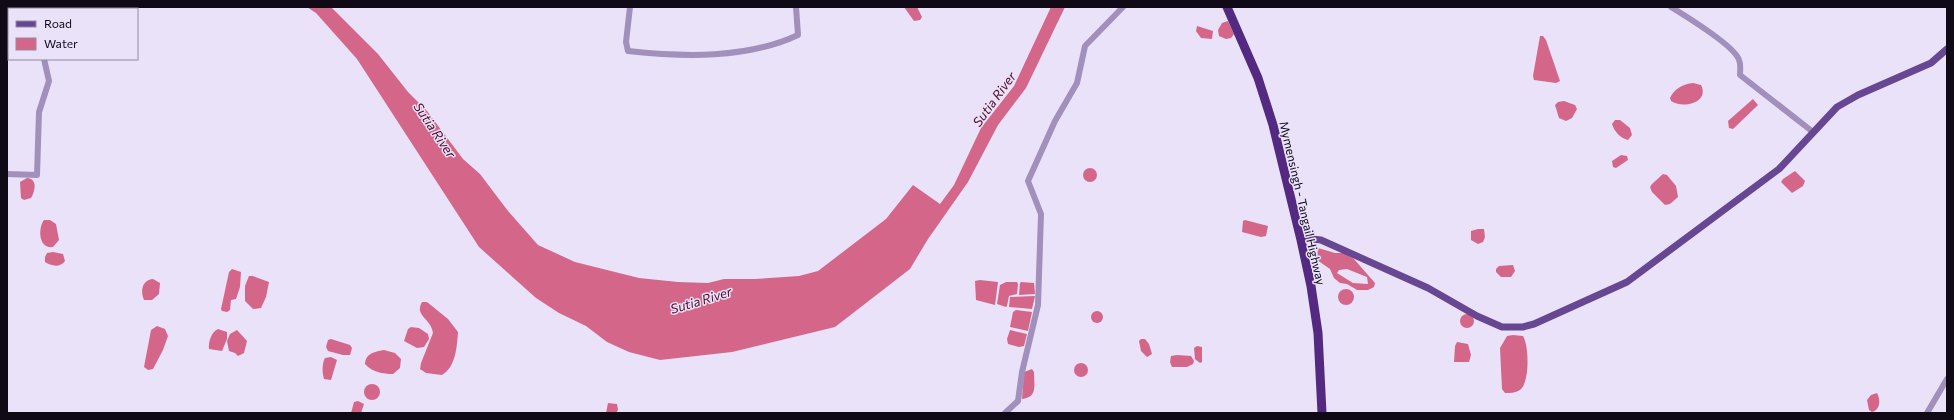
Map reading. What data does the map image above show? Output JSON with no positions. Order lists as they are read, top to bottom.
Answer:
{
  "streets": {
    "highway": ["Mymensingh - Tangail Highway"]
  },
  "water": ["Sutia River"],
  "legend": ["Road", "Water"]
}
